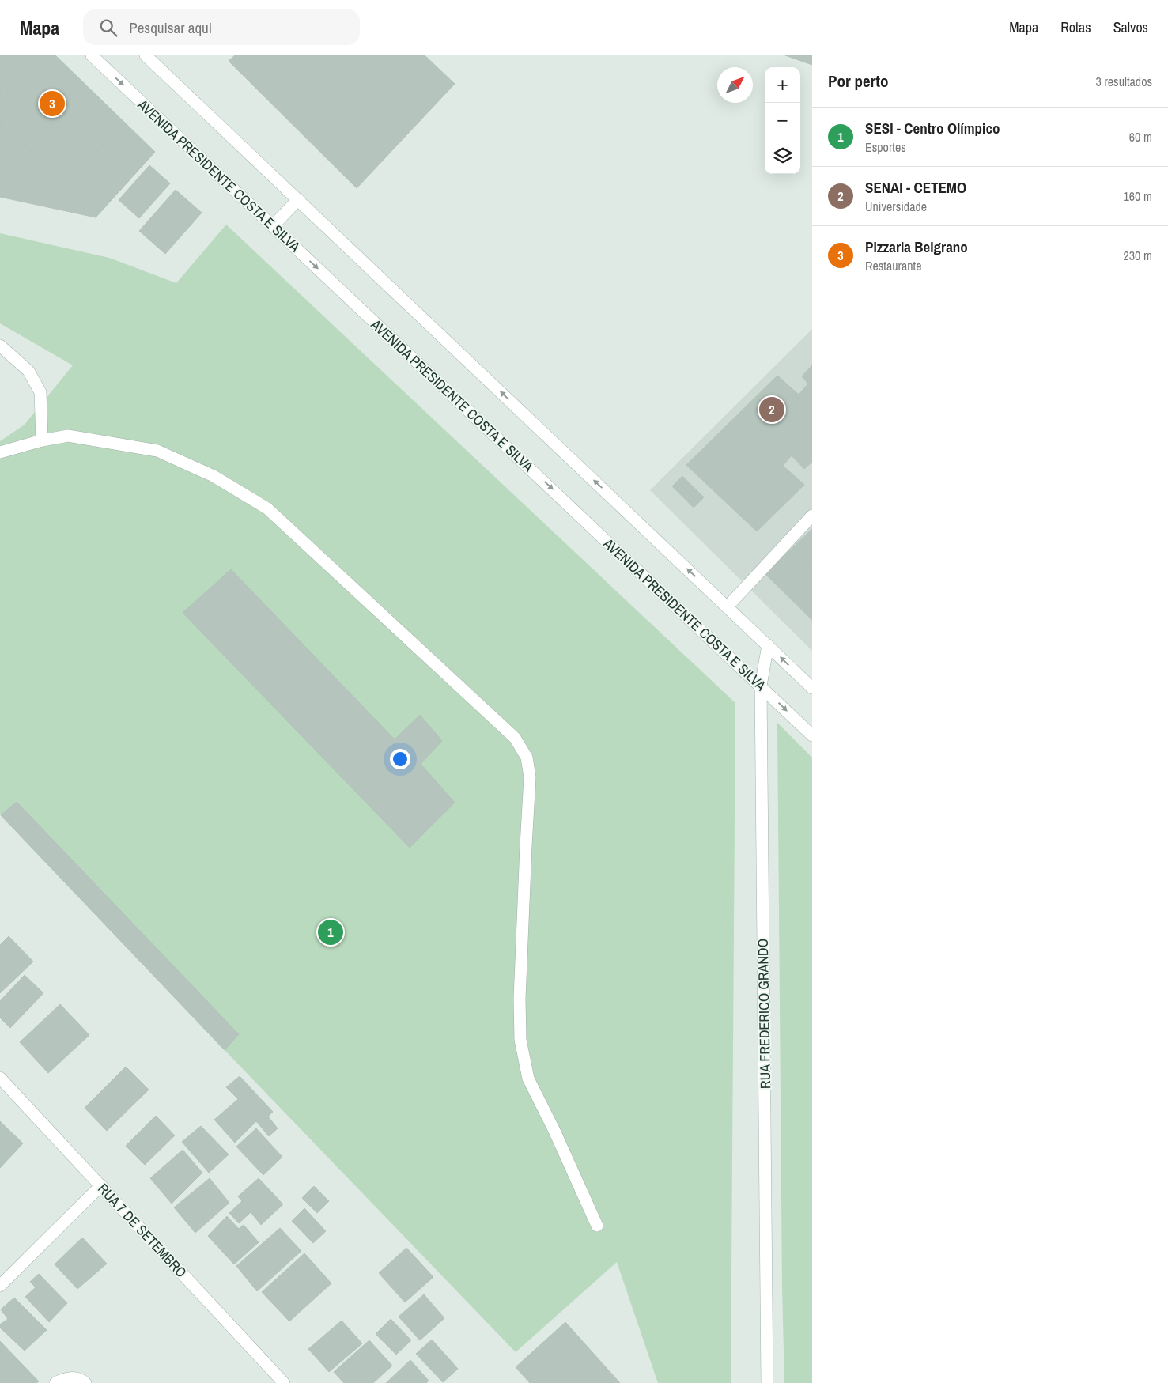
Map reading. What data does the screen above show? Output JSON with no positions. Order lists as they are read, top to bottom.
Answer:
{
  "streets": {
    "street": ["AVENIDA PRESIDENTE COSTA E SILVA", "RUA FREDERICO GRANDO", "RUA 7 DE SETEMBRO"]
  },
  "crossings": [
    ["AVENIDA PRESIDENTE COSTA E SILVA", "RUA FREDERICO GRANDO"]
  ],
  "north": "top right",
  "page": {
    "header": "Mapa",
    "search": "Pesquisar aqui",
    "nav": ["Mapa", "Rotas", "Salvos"],
    "heading": ["Por perto", "3 resultados"],
    "map_buttons": ["+", "−"],
    "pins": ["3", "2", "1"],
    "list": [
      {
        "mark": "1",
        "name": "SESI - Centro Olímpico",
        "note": "Esportes",
        "value": "60 m"
      },
      {
        "mark": "2",
        "name": "SENAI - CETEMO",
        "note": "Universidade",
        "value": "160 m"
      },
      {
        "mark": "3",
        "name": "Pizzaria Belgrano",
        "note": "Restaurante",
        "value": "230 m"
      }
    ]
  }
}
